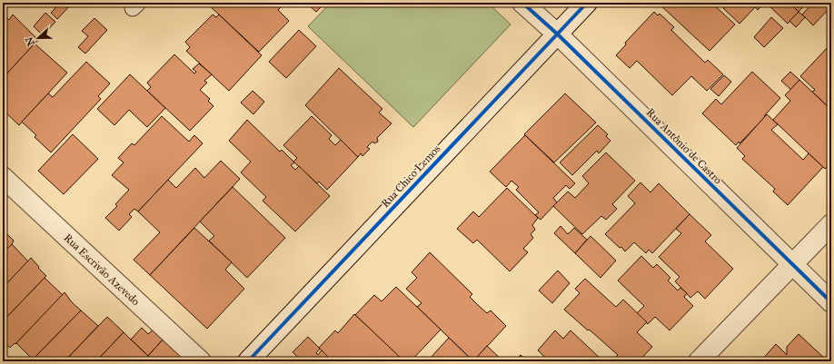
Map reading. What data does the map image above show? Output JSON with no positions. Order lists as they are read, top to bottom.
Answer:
{
  "streets": {
    "street": ["Rua Antônio de Castro", "Rua Chico Lemos", "Rua Escrivão Azevedo"]
  },
  "crossings": [
    ["Rua Antônio de Castro", "Rua Chico Lemos"]
  ],
  "north": "left"
}
